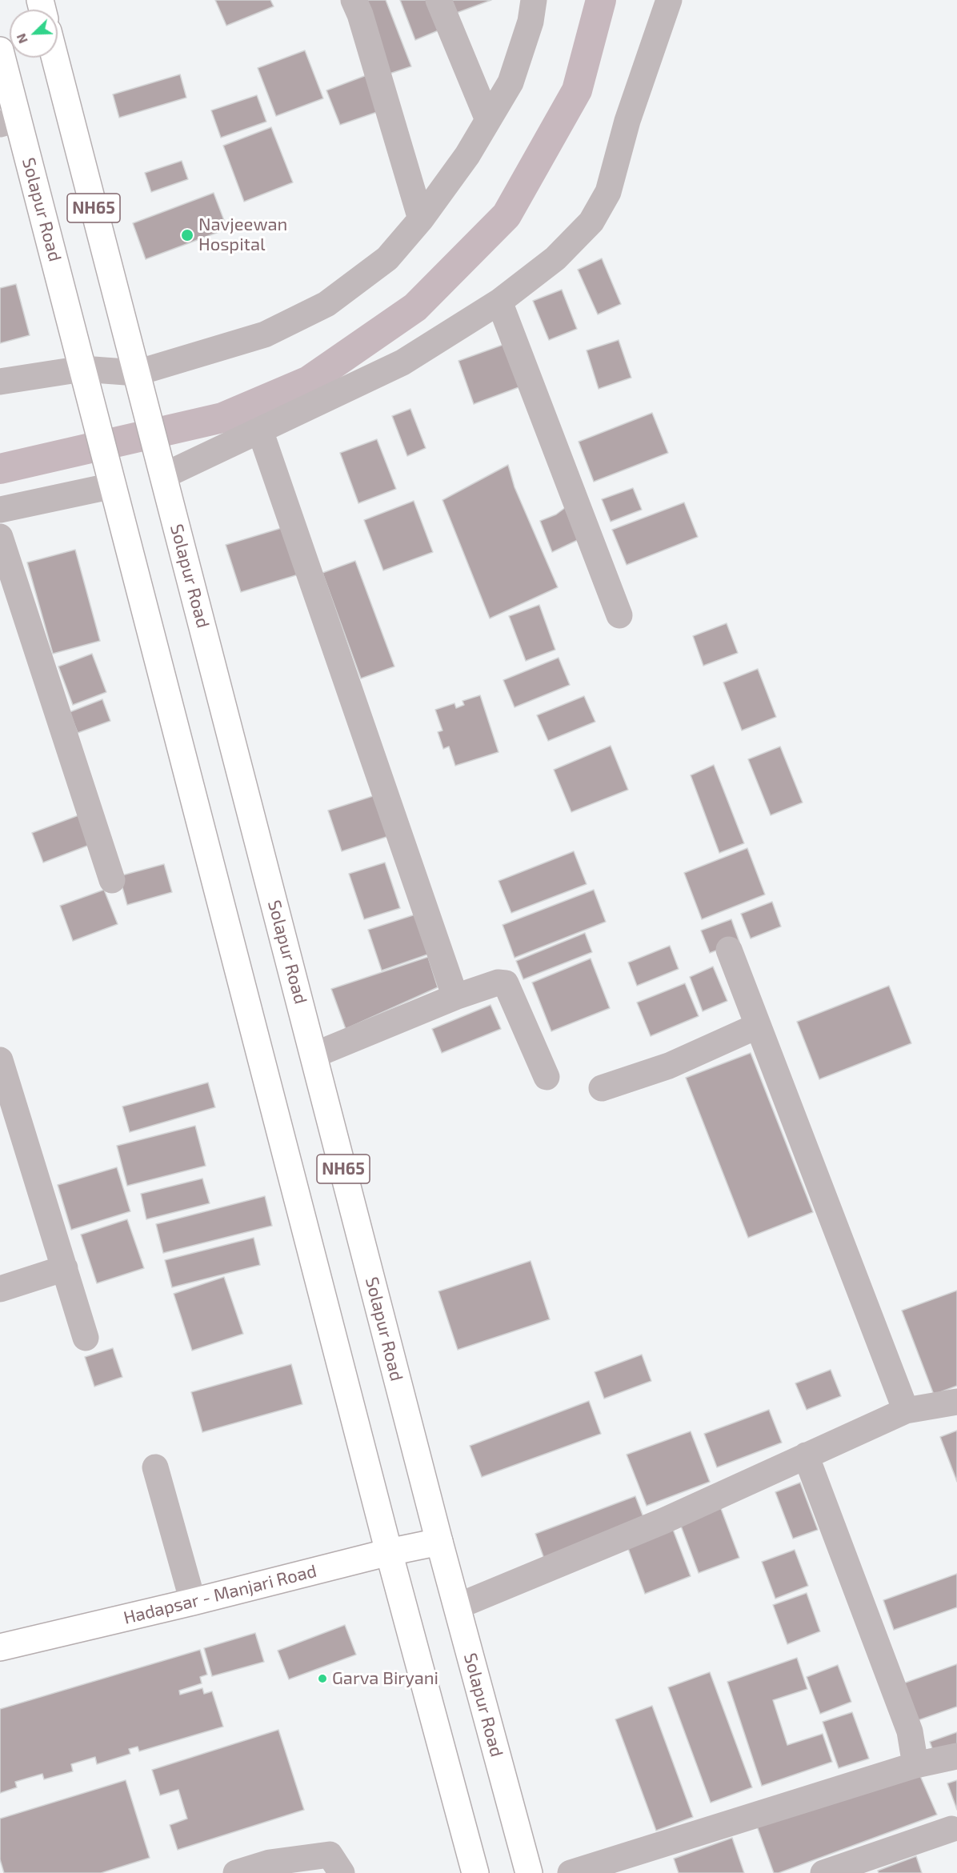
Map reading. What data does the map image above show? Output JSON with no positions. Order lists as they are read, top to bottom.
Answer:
{
  "streets": {
    "main road": ["NH65", "Solapur Road", "Hadapsar - Manjari Road"]
  },
  "crossings": [
    ["Solapur Road", "Hadapsar - Manjari Road"]
  ],
  "places": ["Navjeewan Hospital", "Garva Biryani"],
  "north": "bottom left"
}
